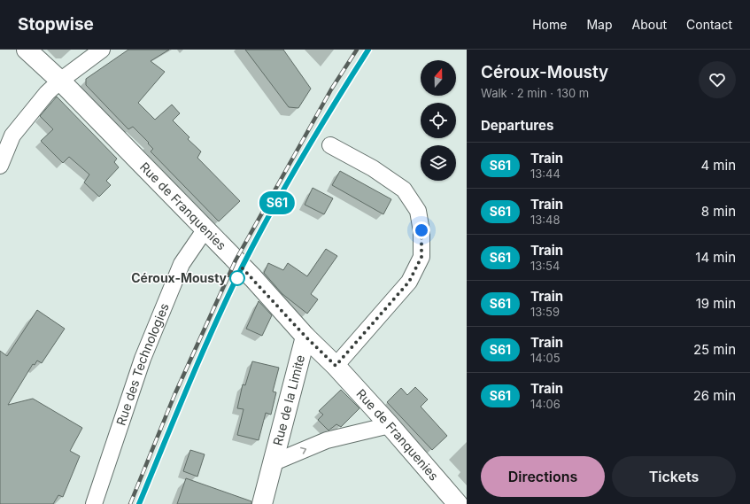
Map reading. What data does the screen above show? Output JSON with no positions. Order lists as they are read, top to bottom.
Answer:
{
  "streets": {
    "street": ["Rue de Franquenies", "Rue des Technologies", "Rue de la Limite"]
  },
  "crossings": [
    ["Rue de Franquenies", "Rue des Technologies"],
    ["Rue de Franquenies", "Rue de la Limite"]
  ],
  "one_way": ["Rue de la Limite"],
  "places": ["Céroux-Mousty"],
  "north": "top",
  "page": {
    "header": "Stopwise",
    "nav": [
      "Home",
      "Map",
      "About",
      "Contact"
    ],
    "on_map": "S61",
    "heading": [
      ["Céroux-Mousty", "Walk · 2 min · 130 m"],
      "Departures"
    ],
    "list": [
      {
        "mark": "S61",
        "name": "Train",
        "note": "13:44",
        "value": "4 min"
      },
      {
        "mark": "S61",
        "name": "Train",
        "note": "13:48",
        "value": "8 min"
      },
      {
        "mark": "S61",
        "name": "Train",
        "note": "13:54",
        "value": "14 min"
      },
      {
        "mark": "S61",
        "name": "Train",
        "note": "13:59",
        "value": "19 min"
      },
      {
        "mark": "S61",
        "name": "Train",
        "note": "14:05",
        "value": "25 min"
      },
      {
        "mark": "S61",
        "name": "Train",
        "note": "14:06",
        "value": "26 min"
      }
    ],
    "buttons": ["Directions", "Tickets"]
  }
}
